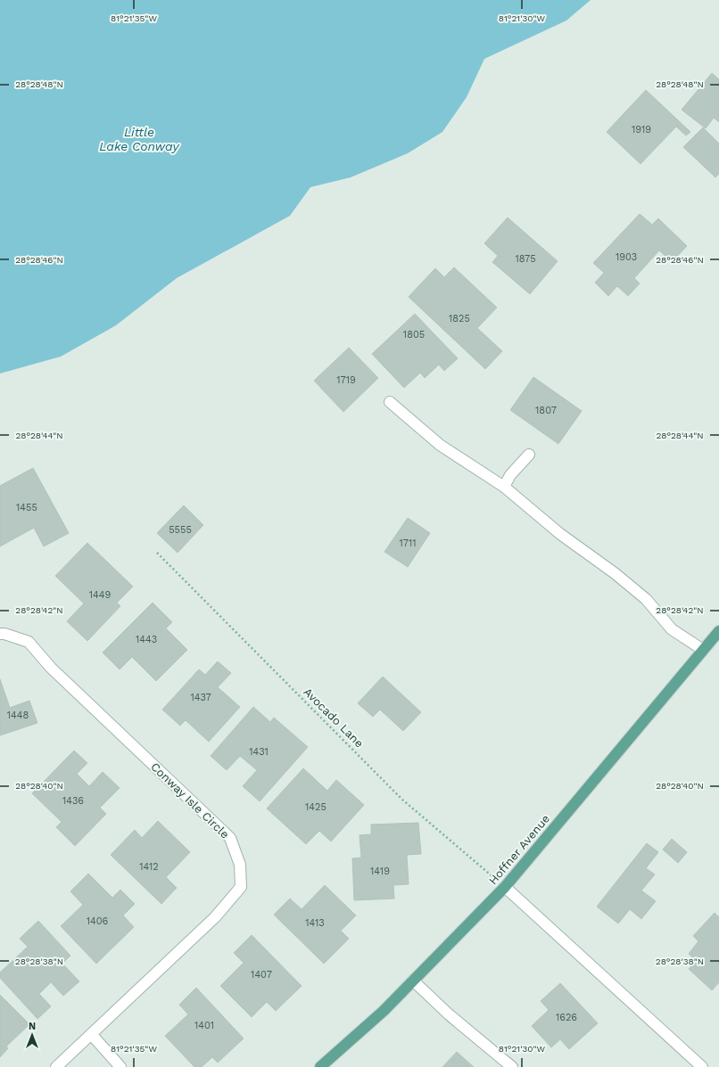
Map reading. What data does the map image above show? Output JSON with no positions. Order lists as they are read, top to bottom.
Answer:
{
  "streets": {
    "main road": ["Hoffner Avenue"],
    "street": ["Conway Isle Circle"],
    "path": ["Avocado Lane"]
  },
  "crossings": [
    ["Avocado Lane", "Hoffner Avenue"]
  ],
  "water": ["Little Lake Conway"],
  "house_numbers": [
    "1919",
    "1903",
    "1875",
    "1825",
    "1805",
    "1719",
    "1807",
    "1455",
    "5555",
    "1711",
    "1449",
    "1443",
    "1437",
    "1448",
    "1431",
    "1436",
    "1425",
    "1412",
    "1419",
    "1406",
    "1413",
    "1407",
    "1626",
    "1401"
  ],
  "north": "top",
  "coordinates": [
    "81°21'35\"W",
    "81°21'30\"W",
    "28°28'48\"N",
    "28°28'46\"N",
    "28°28'44\"N",
    "28°28'42\"N",
    "28°28'40\"N",
    "28°28'38\"N"
  ]
}
